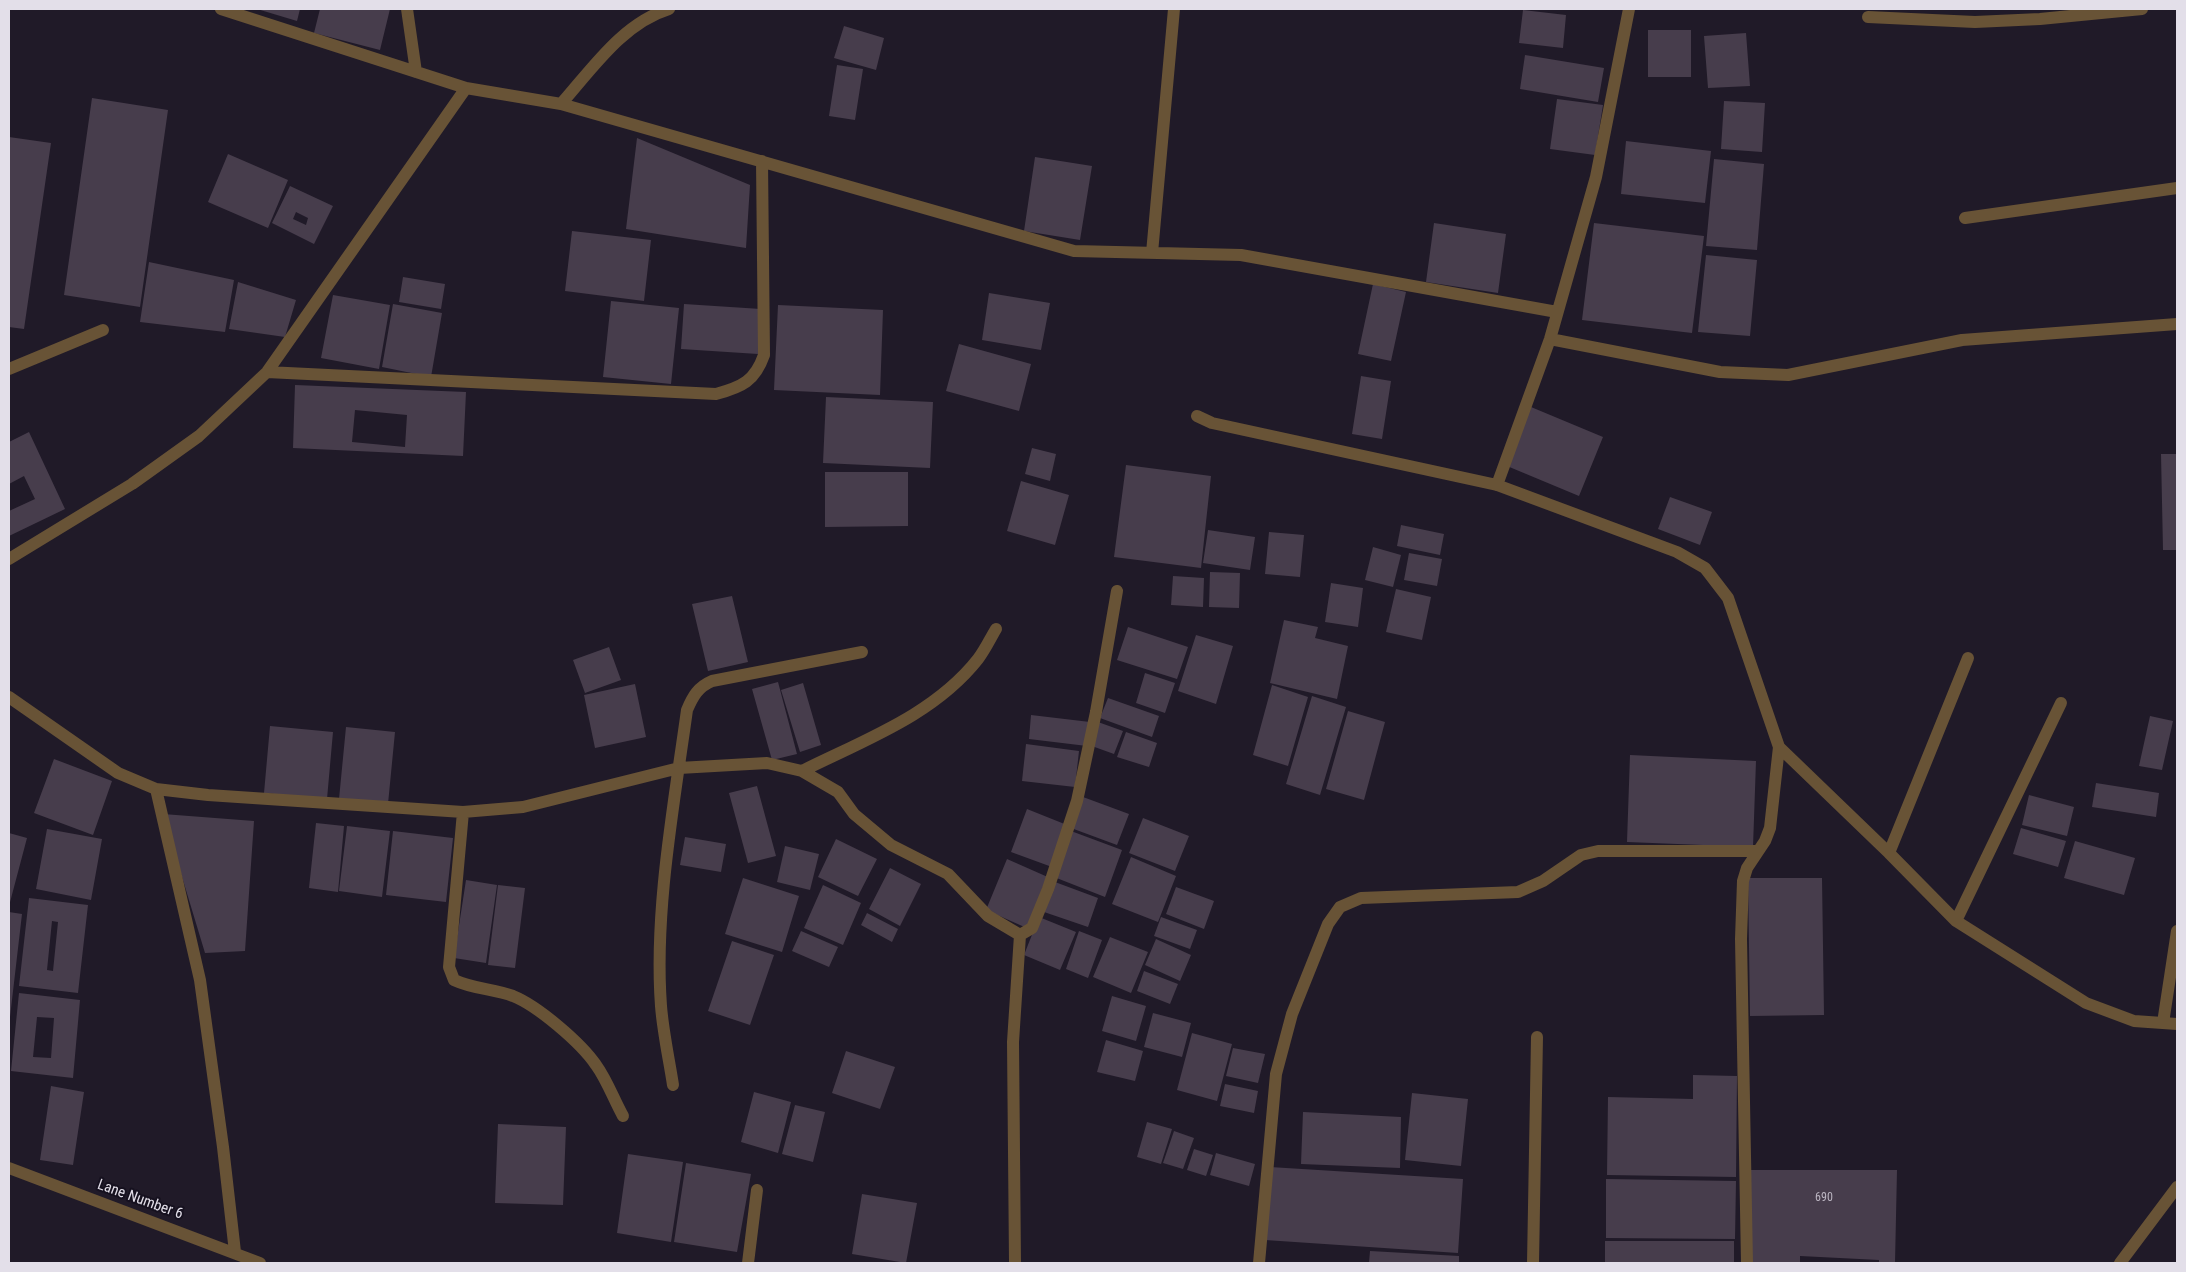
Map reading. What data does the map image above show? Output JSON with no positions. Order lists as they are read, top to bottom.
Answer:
{
  "streets": {
    "street": ["Lane Number 6"]
  },
  "house_numbers": ["690"]
}
